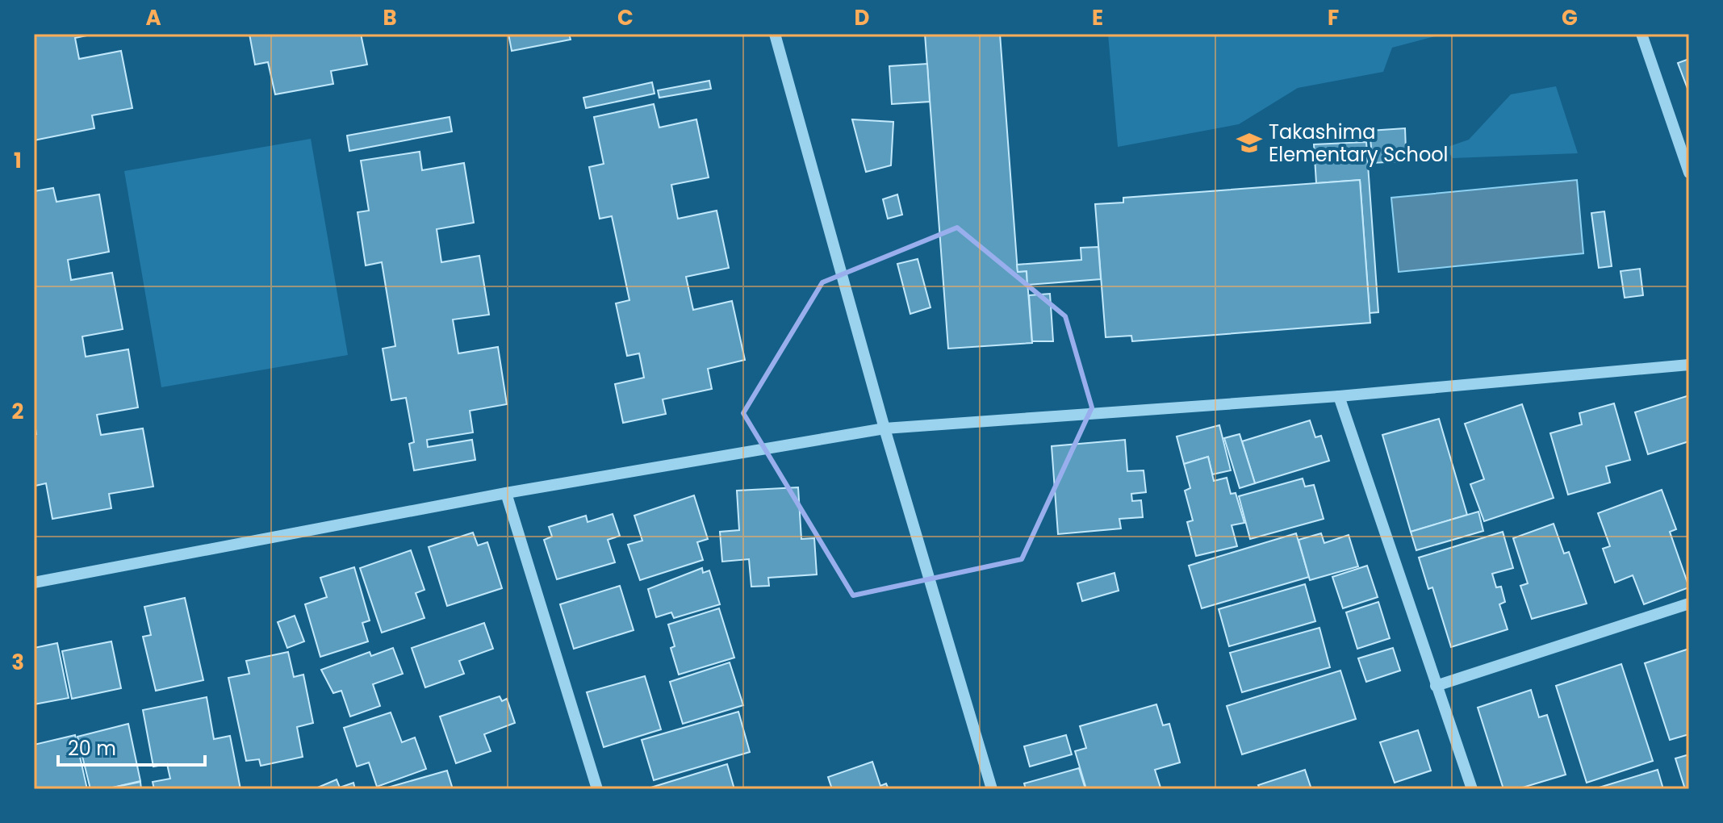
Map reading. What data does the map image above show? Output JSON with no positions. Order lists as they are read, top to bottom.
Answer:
{
  "places": {
    "school or university": ["Takashima Elementary School"]
  },
  "scale_bar": "20 m",
  "grid": {
    "columns": [
      "A",
      "B",
      "C",
      "D",
      "E",
      "F",
      "G"
    ],
    "rows": ["1", "2", "3"]
  }
}
